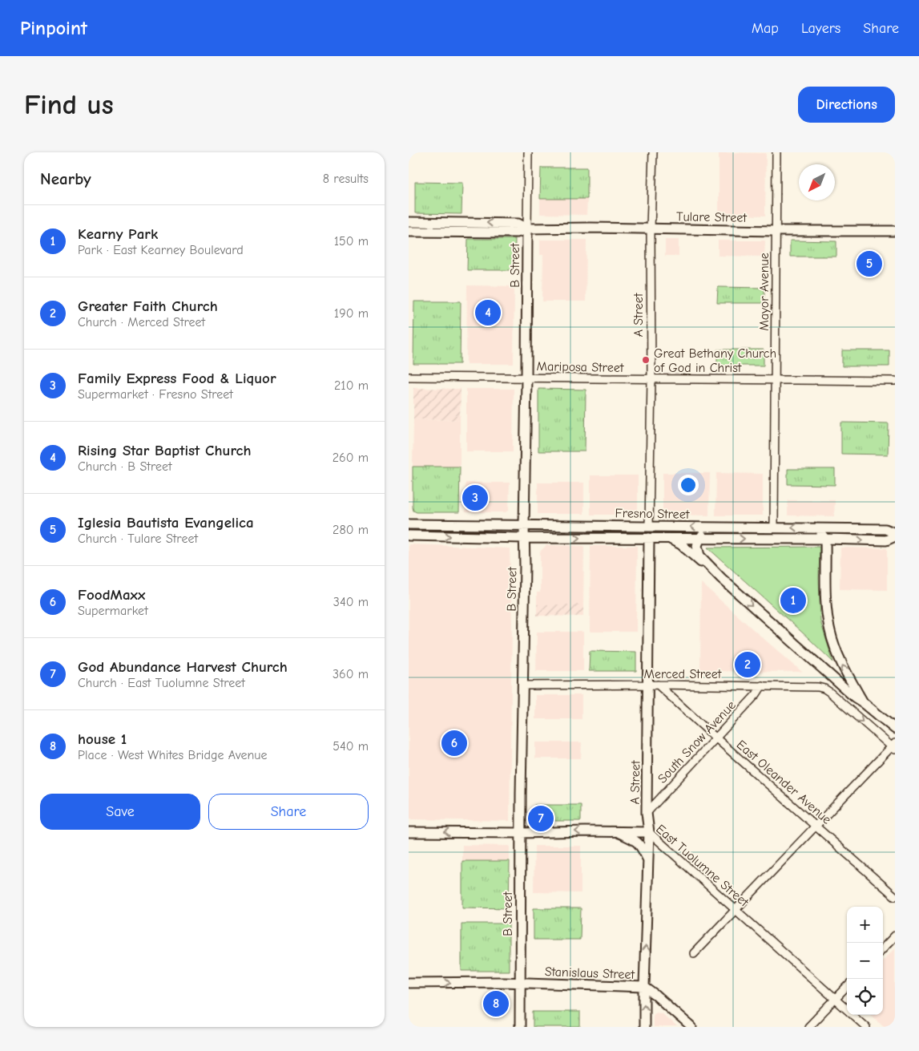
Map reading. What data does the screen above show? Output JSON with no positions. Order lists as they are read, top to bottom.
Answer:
{
  "streets": {
    "main road": [
      "Tulare Street",
      "B Street",
      "A Street",
      "Fresno Street",
      "East Tuolumne Street",
      "Stanislaus Street"
    ],
    "street": [
      "Mayor Avenue",
      "Mariposa Street",
      "Merced Street",
      "South Snow Avenue",
      "East Oleander Avenue"
    ]
  },
  "crossings": [
    ["Tulare Street", "B Street"],
    ["Tulare Street", "Mayor Avenue"],
    ["Tulare Street", "A Street"],
    ["B Street", "Mariposa Street"],
    ["B Street", "Fresno Street"],
    ["B Street", "Merced Street"],
    ["B Street", "East Tuolumne Street"],
    ["B Street", "Stanislaus Street"],
    ["Mayor Avenue", "Mariposa Street"],
    ["Mayor Avenue", "Fresno Street"],
    ["A Street", "Mariposa Street"],
    ["A Street", "Fresno Street"],
    ["A Street", "Merced Street"],
    ["A Street", "South Snow Avenue"],
    ["A Street", "East Oleander Avenue"],
    ["A Street", "East Tuolumne Street"],
    ["A Street", "Stanislaus Street"],
    ["Merced Street", "South Snow Avenue"],
    ["Merced Street", "East Oleander Avenue"],
    ["South Snow Avenue", "East Oleander Avenue"]
  ],
  "one_way": ["Merced Street", "East Tuolumne Street"],
  "places": ["Great Bethany Church of God in Christ"],
  "north": "bottom left",
  "page": {
    "header": "Pinpoint",
    "nav": ["Map", "Layers", "Share"],
    "buttons": [
      "Directions",
      ["Save", "Share"]
    ],
    "title": "Find us",
    "heading": ["Nearby", "8 results"],
    "list": [
      {
        "mark": "1",
        "name": "Kearny Park",
        "note": "Park · East Kearney Boulevard",
        "value": "150 m"
      },
      {
        "mark": "2",
        "name": "Greater Faith Church",
        "note": "Church · Merced Street",
        "value": "190 m"
      },
      {
        "mark": "3",
        "name": "Family Express Food & Liquor",
        "note": "Supermarket · Fresno Street",
        "value": "210 m"
      },
      {
        "mark": "4",
        "name": "Rising Star Baptist Church",
        "note": "Church · B Street",
        "value": "260 m"
      },
      {
        "mark": "5",
        "name": "Iglesia Bautista Evangelica",
        "note": "Church · Tulare Street",
        "value": "280 m"
      },
      {
        "mark": "6",
        "name": "FoodMaxx",
        "note": "Supermarket",
        "value": "340 m"
      },
      {
        "mark": "7",
        "name": "God Abundance Harvest Church",
        "note": "Church · East Tuolumne Street",
        "value": "360 m"
      },
      {
        "mark": "8",
        "name": "house 1",
        "note": "Place · West Whites Bridge Avenue",
        "value": "540 m"
      }
    ],
    "pins": [
      "5",
      "4",
      "3",
      "1",
      "2",
      "6",
      "7",
      "8"
    ],
    "map_buttons": ["+", "−"]
  }
}
